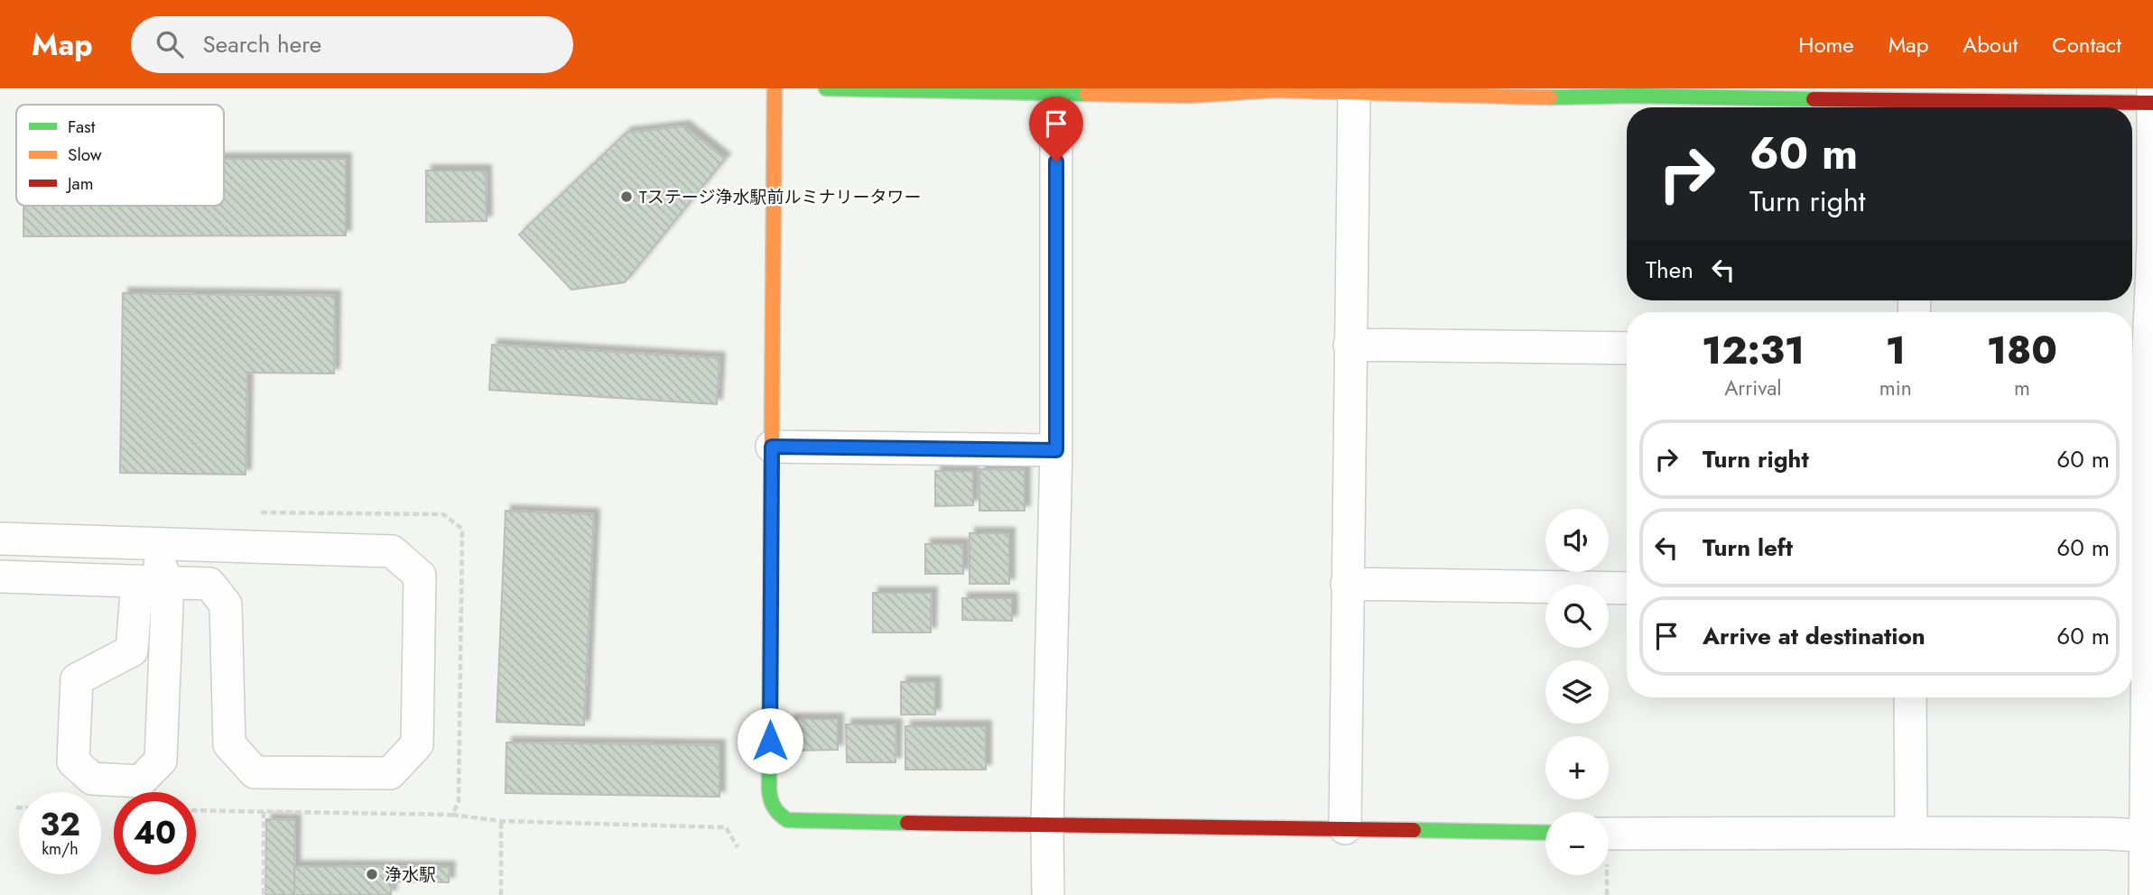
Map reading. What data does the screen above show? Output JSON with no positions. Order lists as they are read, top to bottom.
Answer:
{
  "places": ["Tステージ浄水駅前ルミナリータワー", "浄水駅"],
  "legend": ["Fast", "Slow", "Jam"],
  "page": {
    "header": "Map",
    "search": "Search here",
    "nav": [
      "Home",
      "Map",
      "About",
      "Contact"
    ],
    "turn": ["60 m", "Turn right"],
    "then": "Then",
    "eta": [
      "12:31",
      "Arrival",
      "1",
      "min",
      "180",
      "m"
    ],
    "list": [
      {
        "name": "Turn right",
        "value": "60 m"
      },
      {
        "name": "Turn left",
        "value": "60 m"
      },
      {
        "name": "Arrive at destination",
        "value": "60 m"
      }
    ],
    "map_buttons": ["+", "−"],
    "speed": "32 km/h",
    "limit": "40"
  }
}
